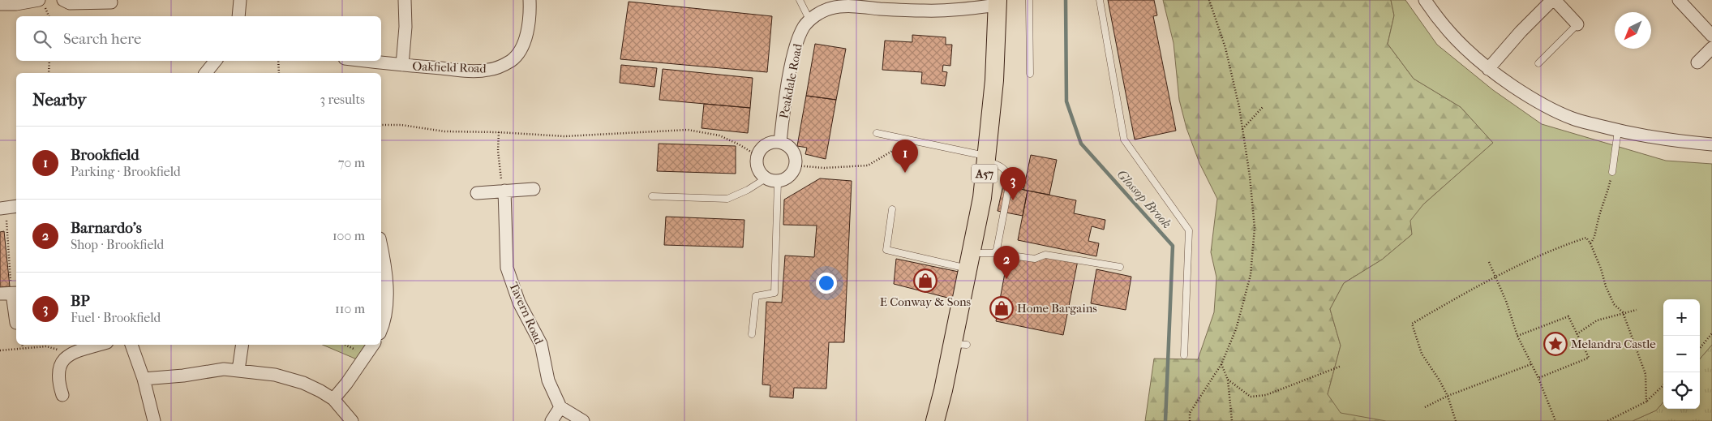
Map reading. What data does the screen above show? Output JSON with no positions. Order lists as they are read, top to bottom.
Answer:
{
  "streets": {
    "main road": ["A57"],
    "street": ["Oakfield Road", "Peakdale Road", "Tavern Road"]
  },
  "water": ["Glossop Brook"],
  "places": {
    "shop": ["E Conway & Sons", "Home Bargains"],
    "place": ["Melandra Castle"]
  },
  "north": "bottom left",
  "page": {
    "search": "Search here",
    "heading": ["Nearby", "3 results"],
    "list": [
      {
        "mark": "1",
        "name": "Brookfield",
        "note": "Parking · Brookfield",
        "value": "70 m"
      },
      {
        "mark": "2",
        "name": "Barnardo's",
        "note": "Shop · Brookfield",
        "value": "100 m"
      },
      {
        "mark": "3",
        "name": "BP",
        "note": "Fuel · Brookfield",
        "value": "110 m"
      }
    ],
    "pins": ["1", "3", "2"],
    "map_buttons": ["+", "−"]
  }
}
